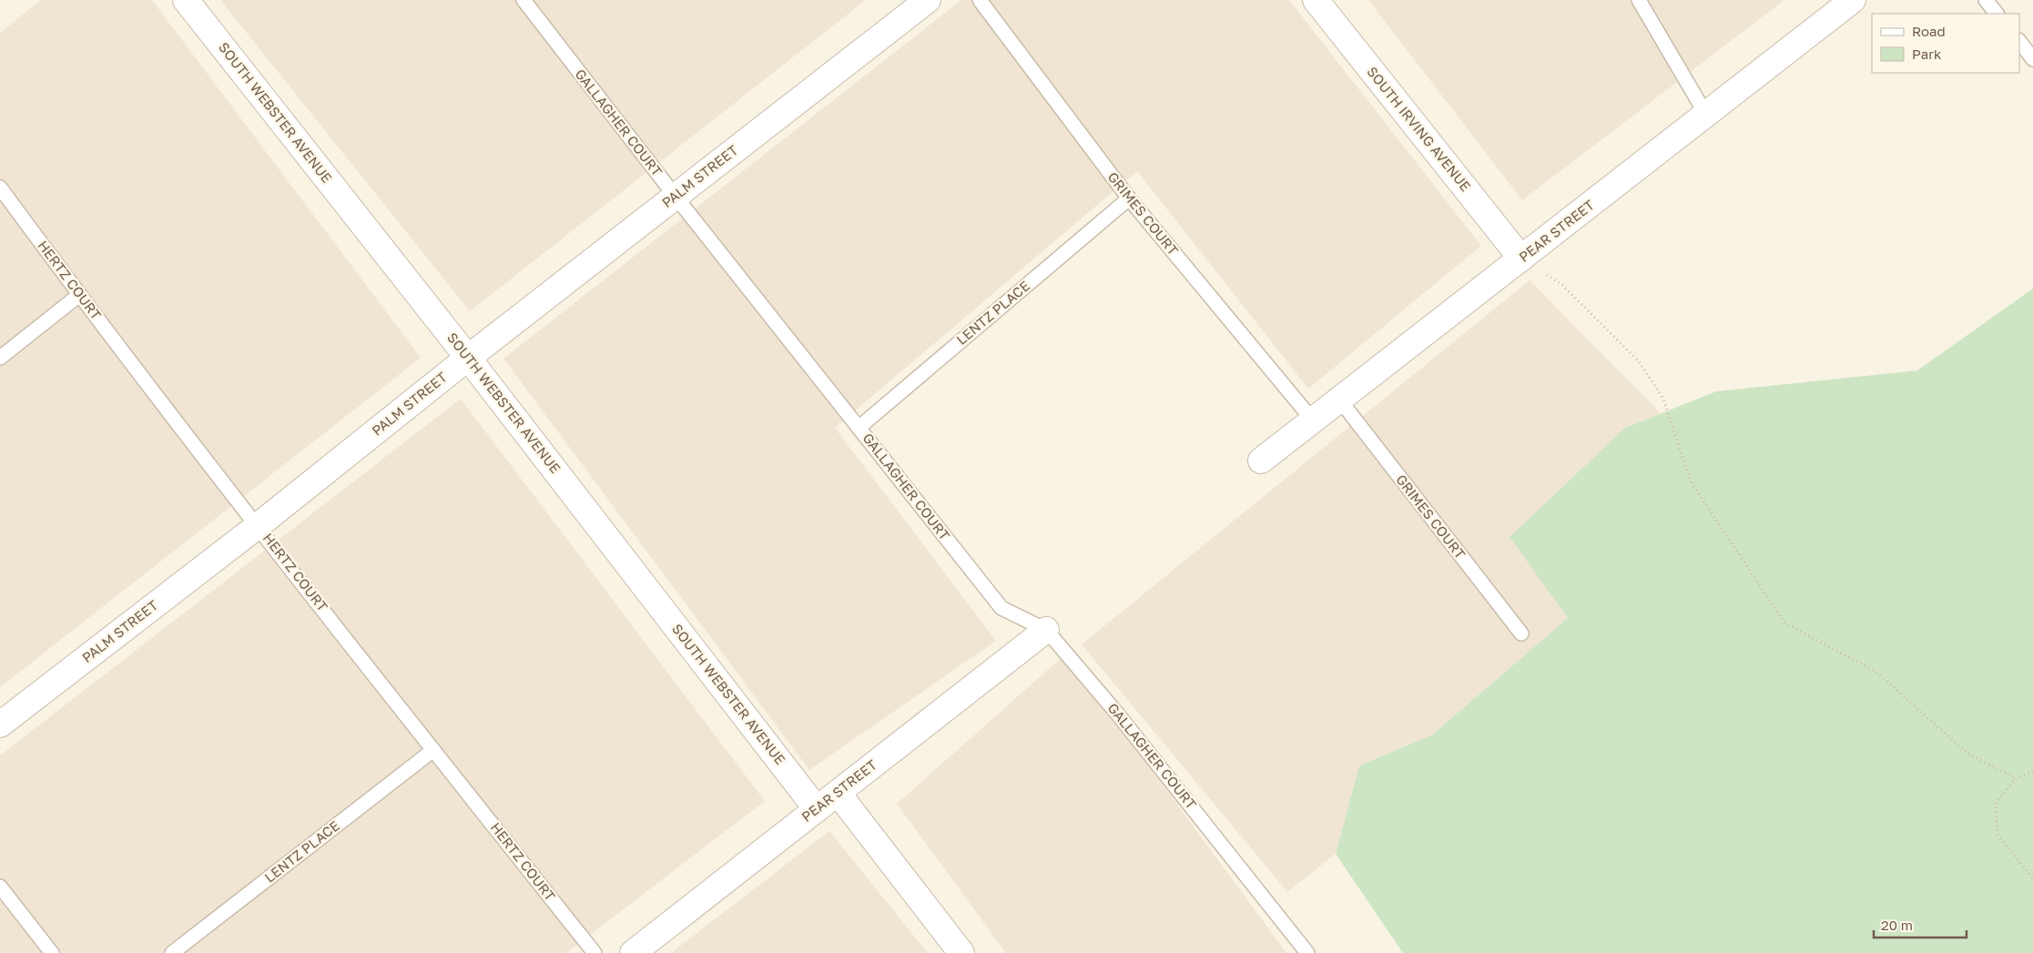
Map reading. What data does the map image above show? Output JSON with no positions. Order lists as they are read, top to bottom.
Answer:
{
  "streets": {
    "street": [
      "SOUTH WEBSTER AVENUE",
      "SOUTH IRVING AVENUE",
      "PALM STREET",
      "PEAR STREET"
    ],
    "lane": [
      "GALLAGHER COURT",
      "GRIMES COURT",
      "HERTZ COURT",
      "LENTZ PLACE"
    ]
  },
  "crossings": [
    ["SOUTH WEBSTER AVENUE", "PALM STREET"],
    ["SOUTH WEBSTER AVENUE", "PEAR STREET"],
    ["GALLAGHER COURT", "PALM STREET"],
    ["GALLAGHER COURT", "PEAR STREET"],
    ["GALLAGHER COURT", "LENTZ PLACE"],
    ["SOUTH IRVING AVENUE", "PEAR STREET"],
    ["PALM STREET", "HERTZ COURT"],
    ["GRIMES COURT", "PEAR STREET"],
    ["GRIMES COURT", "LENTZ PLACE"],
    ["HERTZ COURT", "LENTZ PLACE"]
  ],
  "legend": ["Road", "Park"],
  "scale_bar": "20 m"
}
